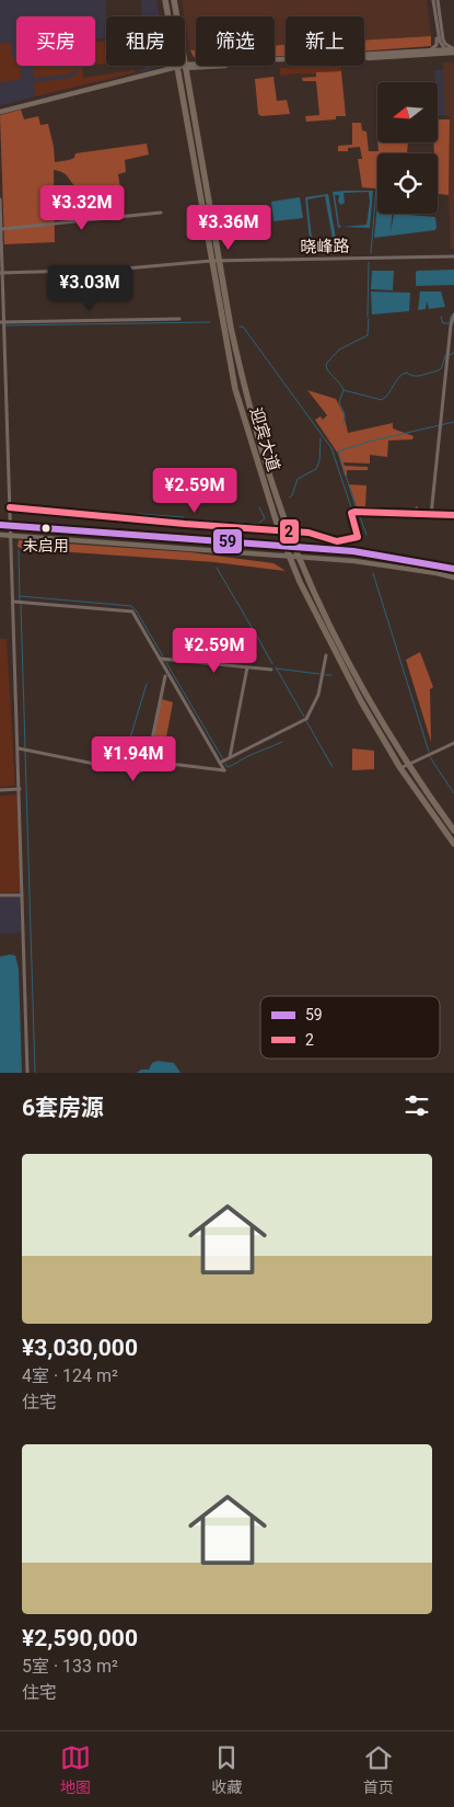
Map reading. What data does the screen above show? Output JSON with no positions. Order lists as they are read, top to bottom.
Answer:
{
  "streets": {
    "highway": ["迎宾大道"],
    "street": ["晓峰路"]
  },
  "crossings": [
    ["晓峰路", "迎宾大道"]
  ],
  "places": ["未启用"],
  "lines": ["transit line 2", "transit line 59"],
  "legend": ["59", "2"],
  "north": "left",
  "page": {
    "chip": [
      "买房",
      "租房",
      "筛选",
      "新上"
    ],
    "price": [
      "¥3.32M",
      "¥3.36M",
      "¥3.03M",
      "¥2.59M",
      "¥2.59M",
      "¥1.94M"
    ],
    "heading": "6套房源",
    "list": [
      {
        "name": "¥3,030,000",
        "note": "4室 · 124 m² · 住宅"
      },
      {
        "name": "¥2,590,000",
        "note": "5室 · 133 m² · 住宅"
      }
    ],
    "tabs": ["地图", "收藏", "首页"]
  }
}
